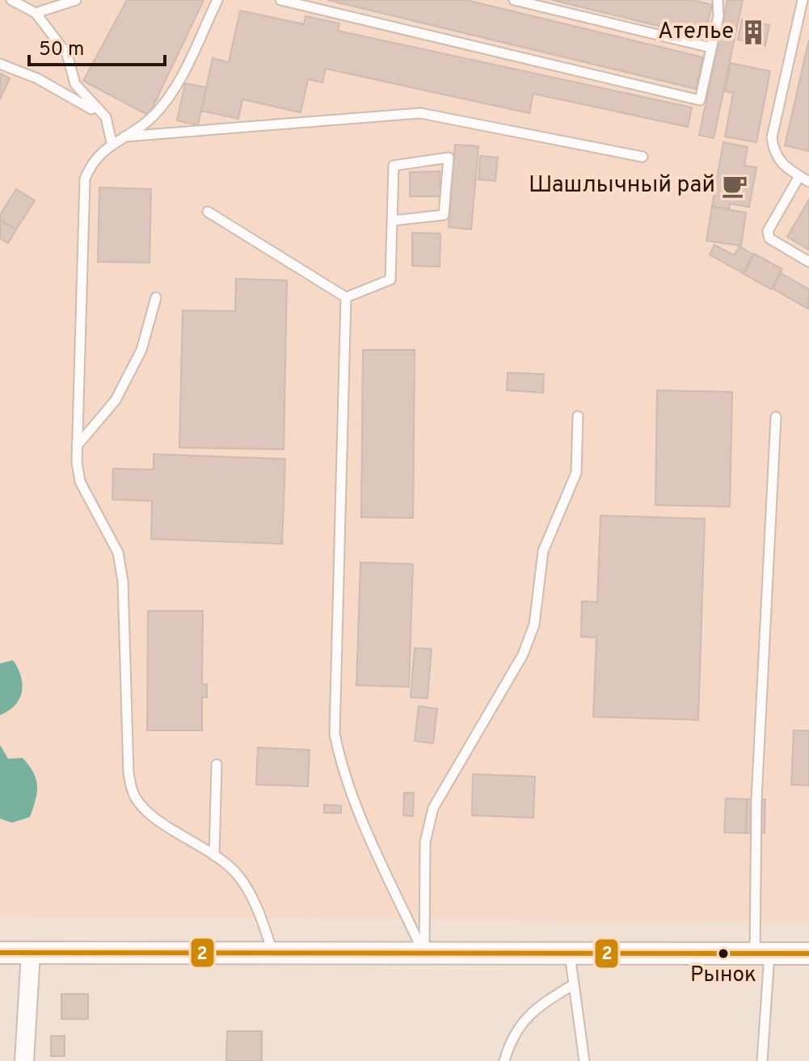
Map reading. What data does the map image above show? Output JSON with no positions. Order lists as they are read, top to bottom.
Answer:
{
  "places": {
    "building": ["Ателье"],
    "cafe": ["Шашлычный рай"],
    "other": ["Рынок"]
  },
  "lines": ["transit line 2"],
  "scale_bar": "50 m"
}
